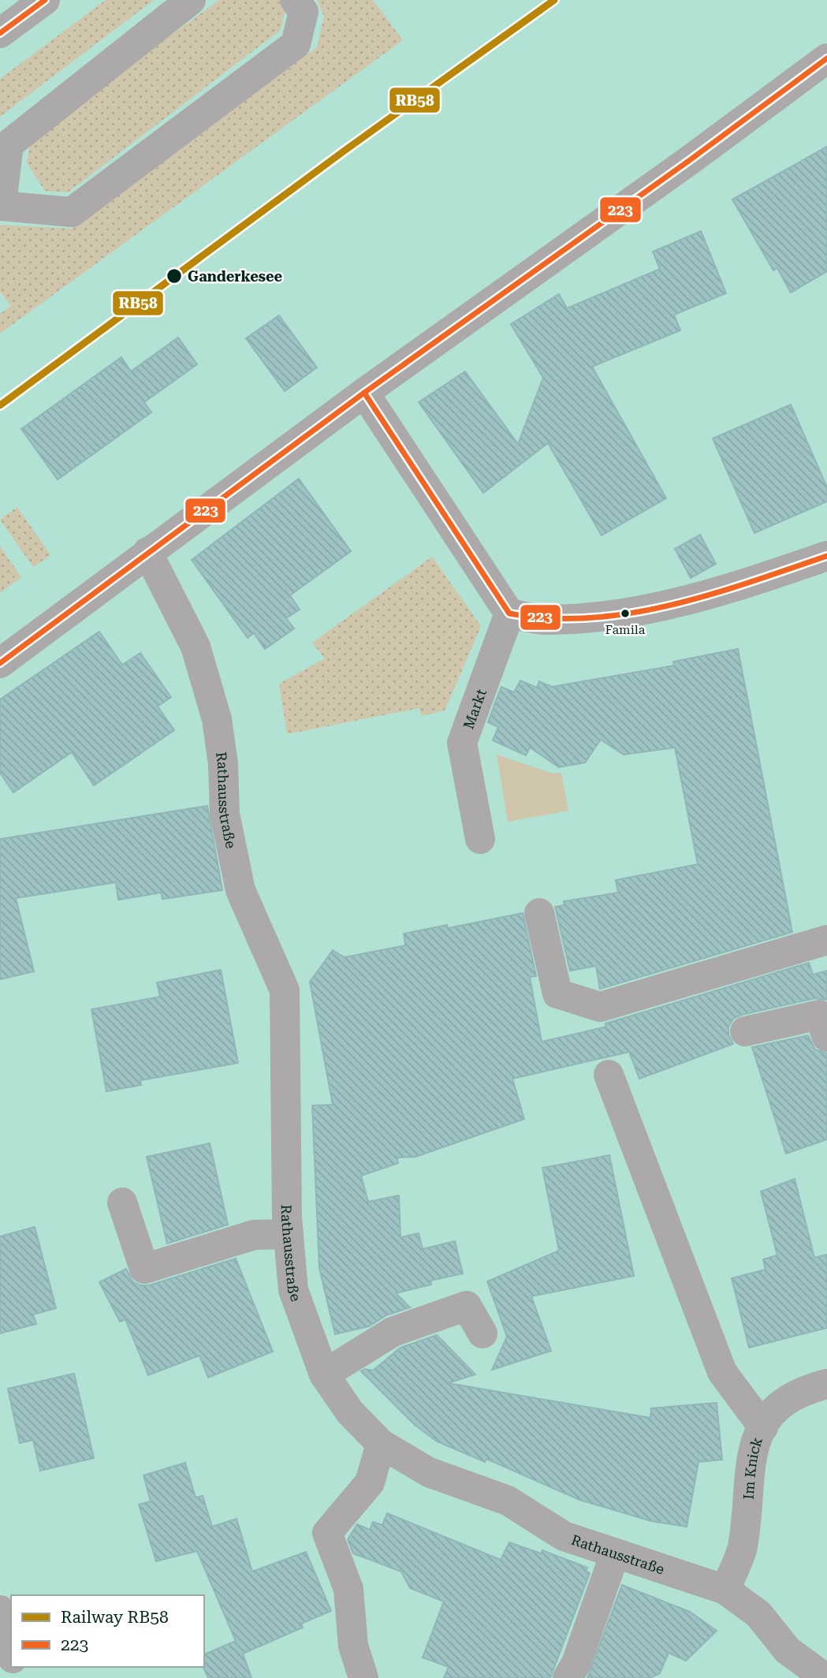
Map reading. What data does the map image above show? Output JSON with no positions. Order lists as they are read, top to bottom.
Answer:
{
  "streets": {
    "street": ["Markt", "Rathausstraße", "Im Knick"]
  },
  "crossings": [
    ["Rathausstraße", "Im Knick"]
  ],
  "places": ["Ganderkesee", "Famila"],
  "lines": ["rail line RB58", "transit line 223"],
  "legend": ["Railway RB58", "223"]
}
